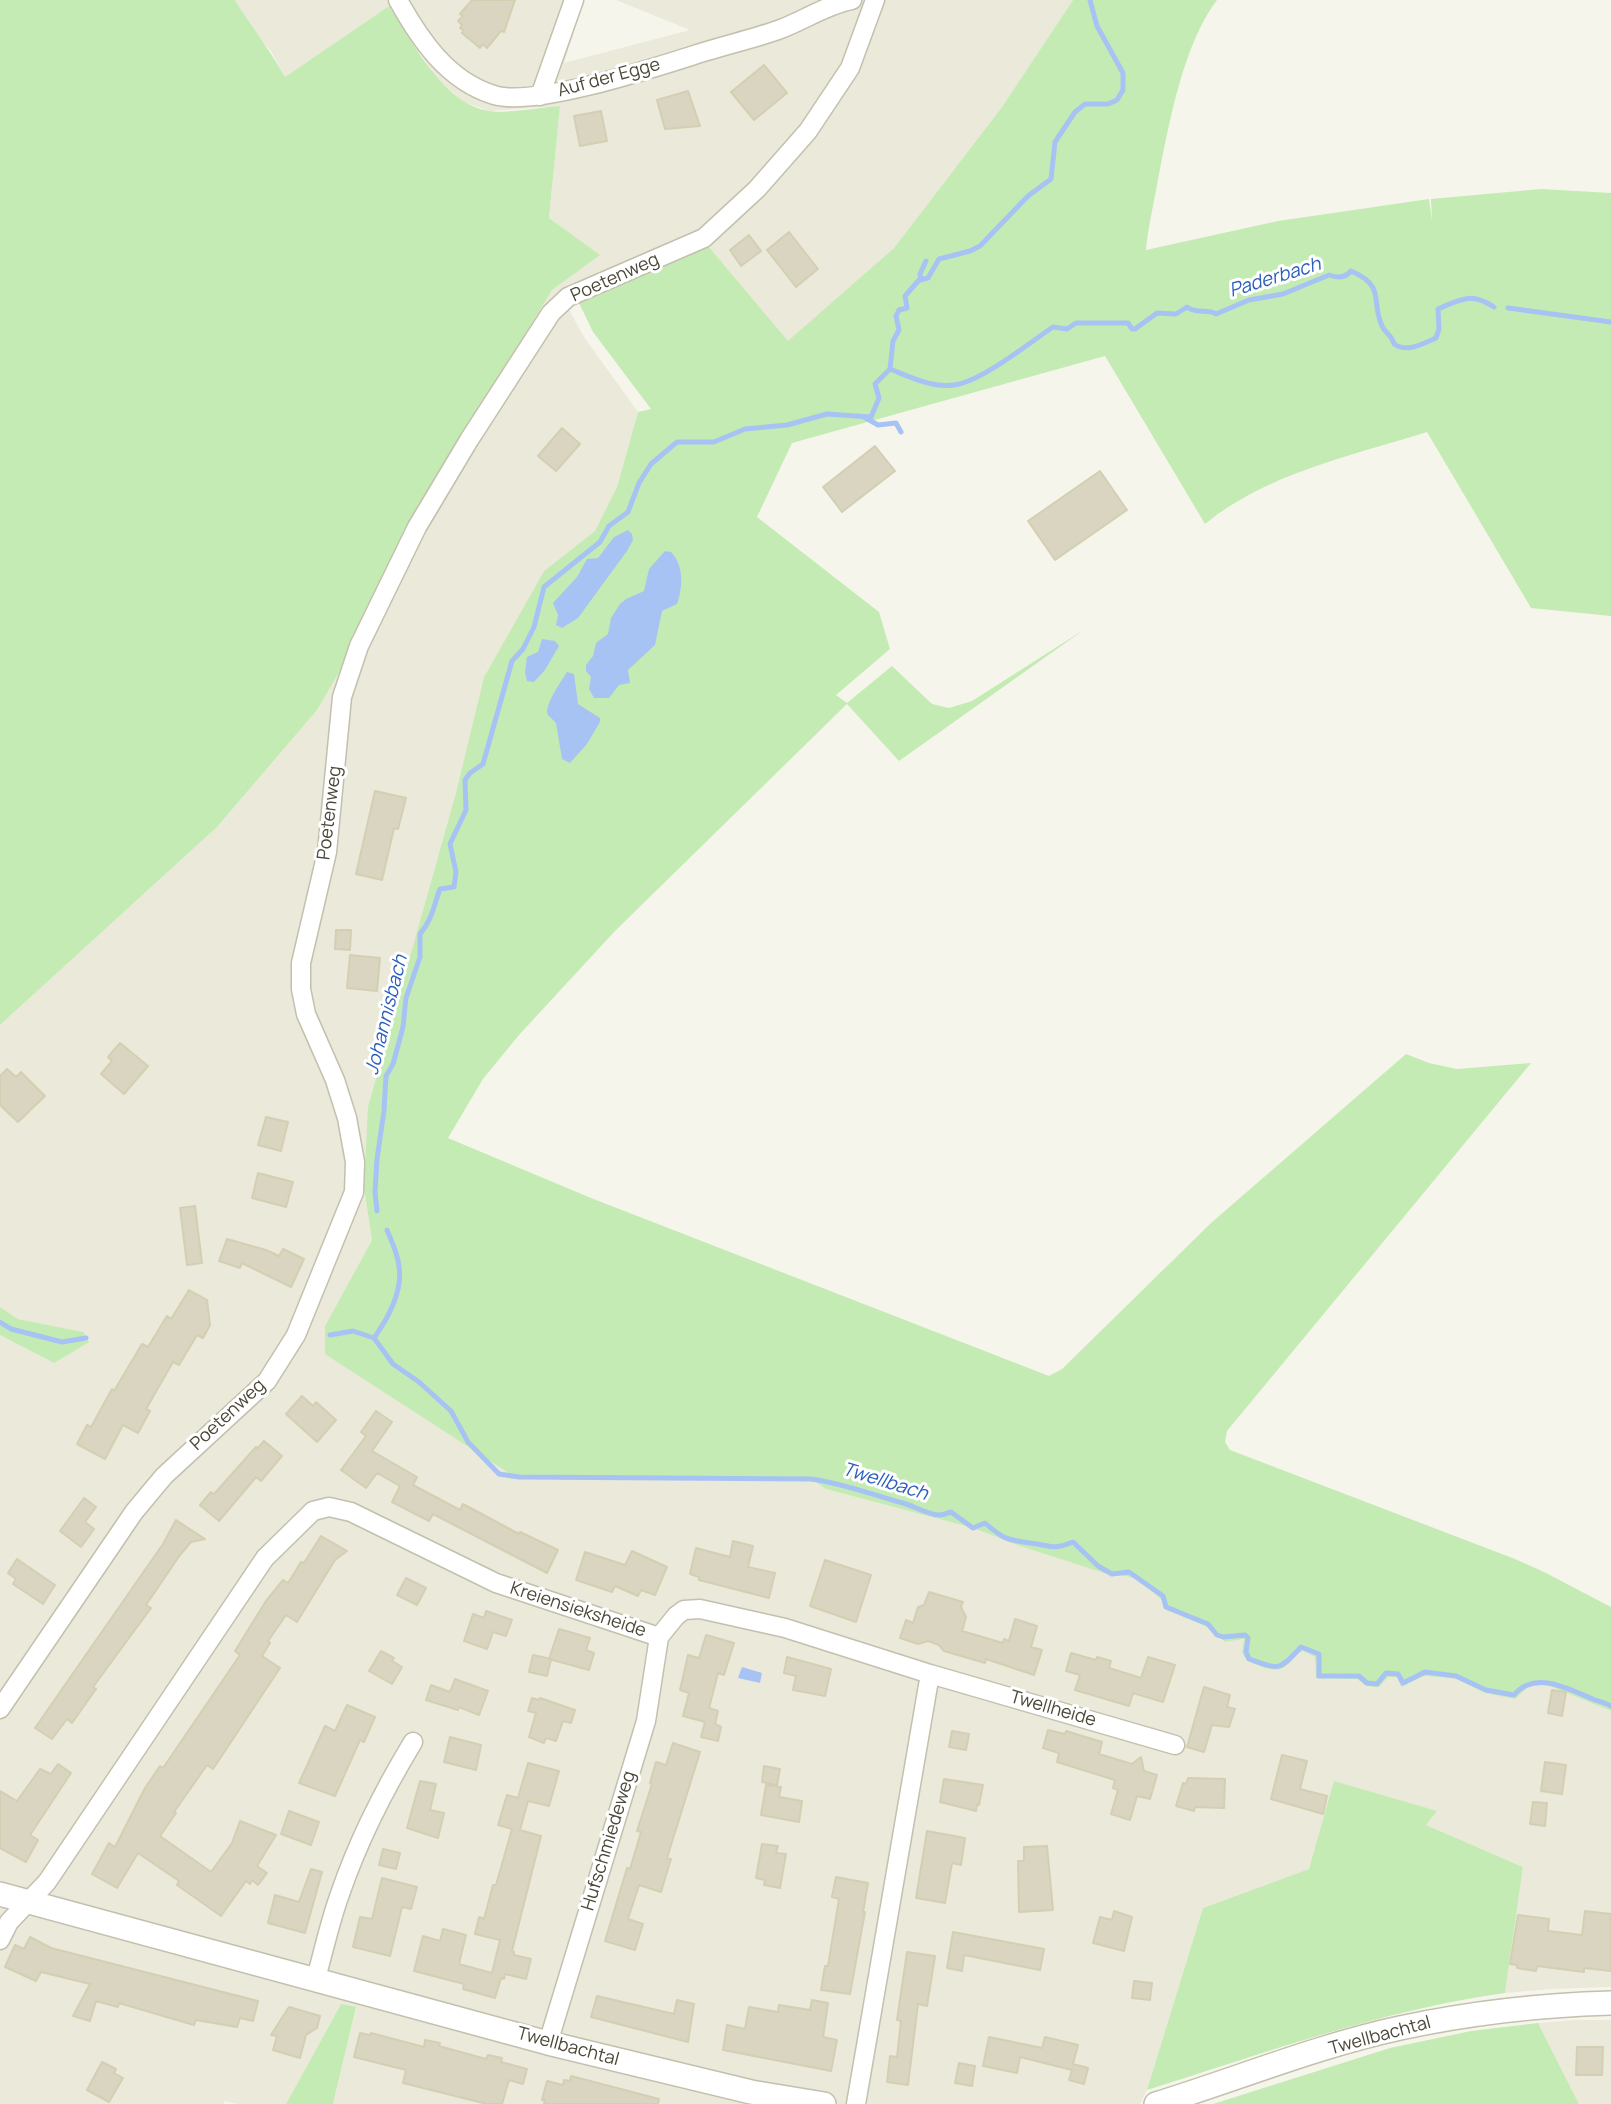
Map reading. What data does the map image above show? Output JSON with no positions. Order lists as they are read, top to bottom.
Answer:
{
  "streets": {
    "street": [
      "Auf der Egge",
      "Poetenweg",
      "Kreiensieksheide",
      "Twellheide",
      "Hufschmiedeweg",
      "Twellbachtal"
    ]
  },
  "crossings": [
    ["Kreiensieksheide", "Twellheide"],
    ["Kreiensieksheide", "Hufschmiedeweg"],
    ["Kreiensieksheide", "Twellbachtal"],
    ["Hufschmiedeweg", "Twellbachtal"]
  ],
  "water": ["Paderbach", "Johannisbach", "Twellbach"]
}
